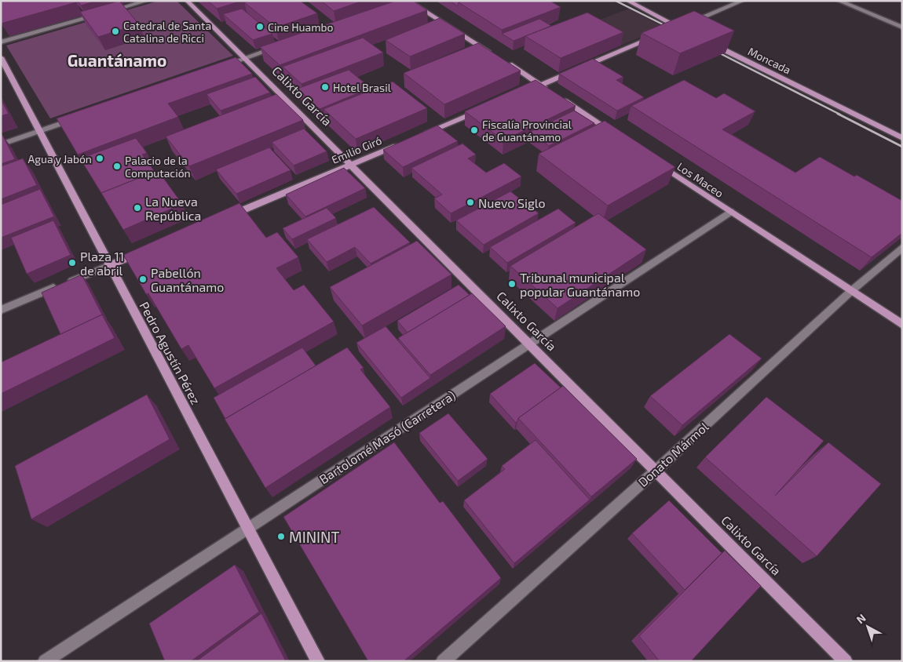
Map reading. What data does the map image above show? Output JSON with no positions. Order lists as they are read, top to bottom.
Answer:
{
  "streets": {
    "main road": [
      "Moncada",
      "Calixto García",
      "Emilio Giró",
      "Los Maceo",
      "Pedro Agustín Pérez"
    ],
    "street": ["Bartolomé Masó (Carretera)", "Donato Mármol"]
  },
  "crossings": [
    ["Calixto García", "Emilio Giró"],
    ["Calixto García", "Bartolomé Masó (Carretera)"],
    ["Calixto García", "Donato Mármol"],
    ["Los Maceo", "Bartolomé Masó (Carretera)"],
    ["Los Maceo", "Donato Mármol"],
    ["Pedro Agustín Pérez", "Bartolomé Masó (Carretera)"]
  ],
  "districts": ["Guantánamo"],
  "places": [
    "Cine Huambo",
    "Catedral de Santa Catalina de Ricci",
    "Hotel Brasil",
    "Fiscalía Provincial de Guantánamo",
    "Agua y Jabón",
    "Palacio de la Computación",
    "Nuevo Siglo",
    "La Nueva República",
    "Plaza 11 de abril",
    "Pabellón Guantánamo",
    "Tribunal municipal popular Guantánamo",
    "MININT"
  ],
  "north": "top left"
}
